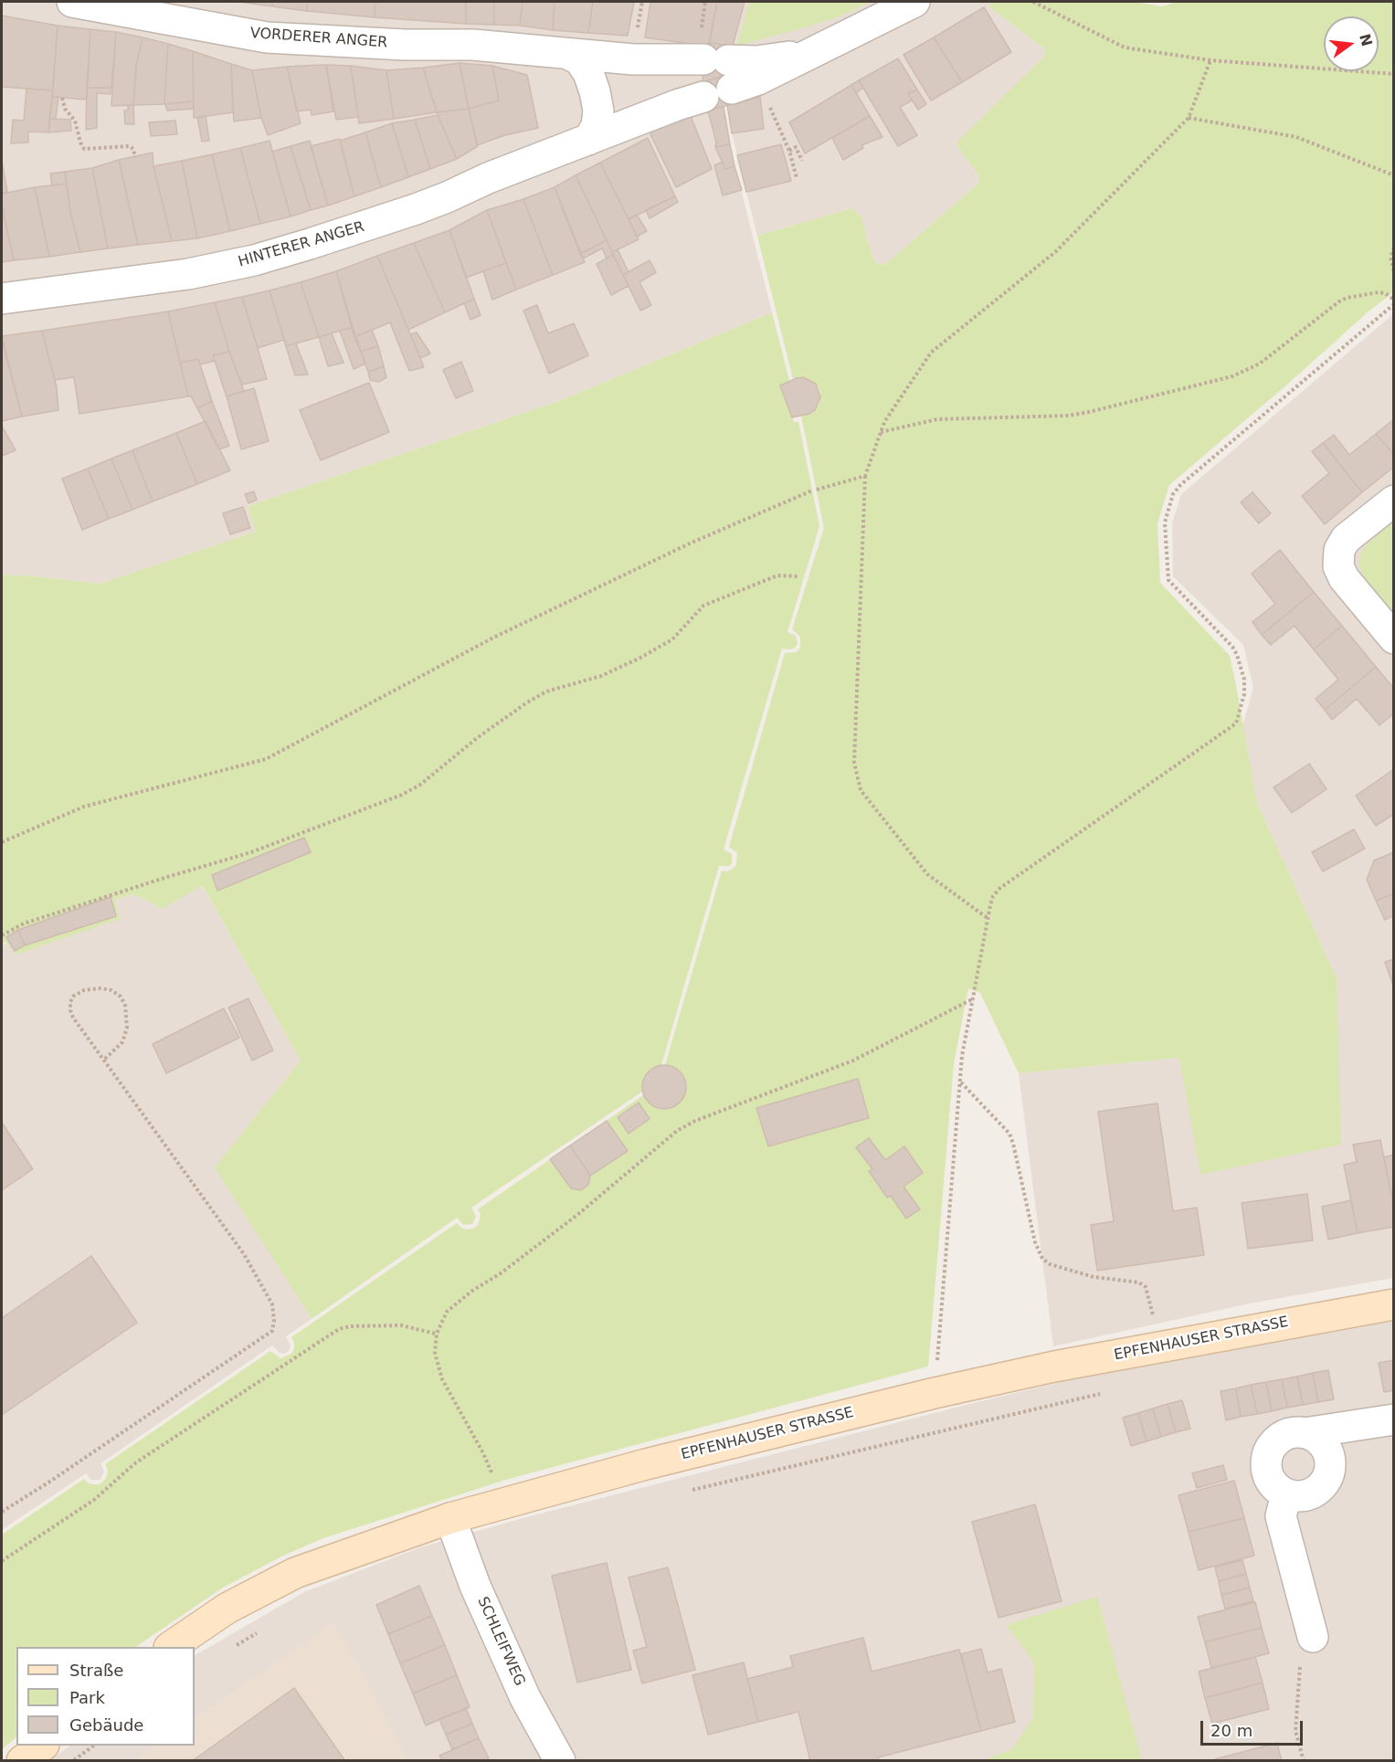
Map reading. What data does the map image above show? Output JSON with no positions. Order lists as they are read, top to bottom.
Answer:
{
  "streets": {
    "main road": ["EPFENHAUSER STRASSE"],
    "street": ["VORDERER ANGER", "HINTERER ANGER", "SCHLEIFWEG"]
  },
  "crossings": [
    ["EPFENHAUSER STRASSE", "SCHLEIFWEG"]
  ],
  "legend": ["Straße", "Park", "Gebäude"],
  "scale_bar": "20 m",
  "north": "right"
}
